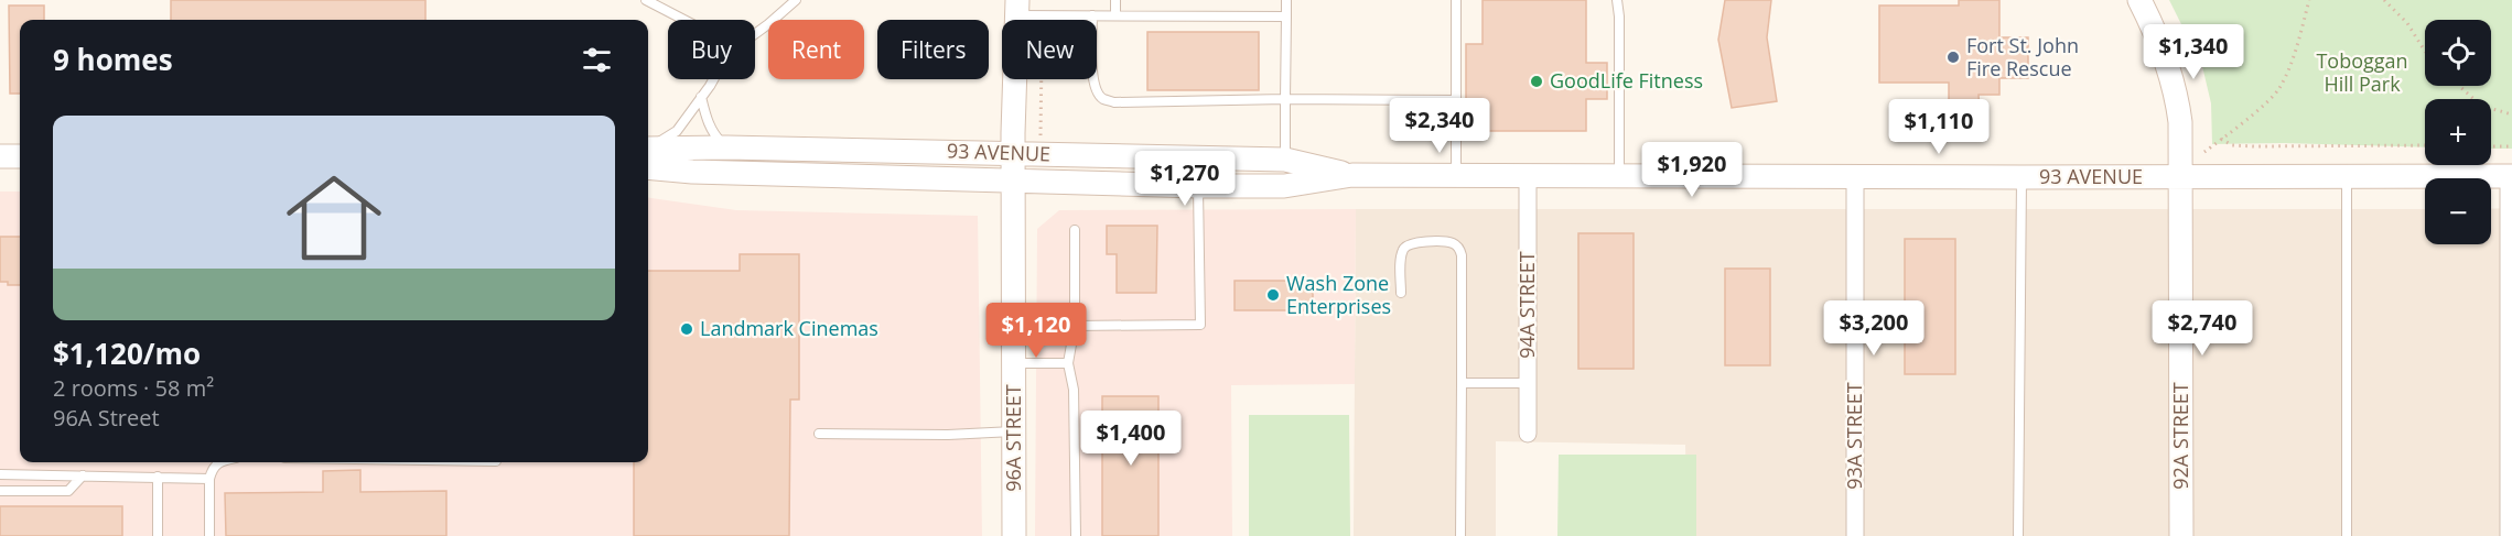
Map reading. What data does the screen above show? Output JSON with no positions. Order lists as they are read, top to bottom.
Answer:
{
  "streets": {
    "main road": ["93 AVENUE", "92A STREET", "96A STREET"],
    "street": ["94A STREET", "93A STREET"]
  },
  "crossings": [
    ["93 AVENUE", "94A STREET"],
    ["93 AVENUE", "93A STREET"],
    ["93 AVENUE", "92A STREET"],
    ["93 AVENUE", "96A STREET"]
  ],
  "parks": ["Toboggan Hill Park"],
  "places": [
    "Fort St. John Fire Rescue",
    "GoodLife Fitness",
    "Wash Zone Enterprises",
    "Landmark Cinemas"
  ],
  "page": {
    "map_buttons": ["+", "−"],
    "chip": [
      "Buy",
      "Rent",
      "Filters",
      "New"
    ],
    "heading": "9 homes",
    "price": [
      "$1,340",
      "$2,340",
      "$1,110",
      "$1,920",
      "$1,270",
      "$3,200",
      "$2,740",
      "$1,120",
      "$1,400"
    ],
    "list": [
      {
        "name": "$1,120/mo",
        "note": "2 rooms · 58 m² · 96A Street"
      }
    ]
  }
}
